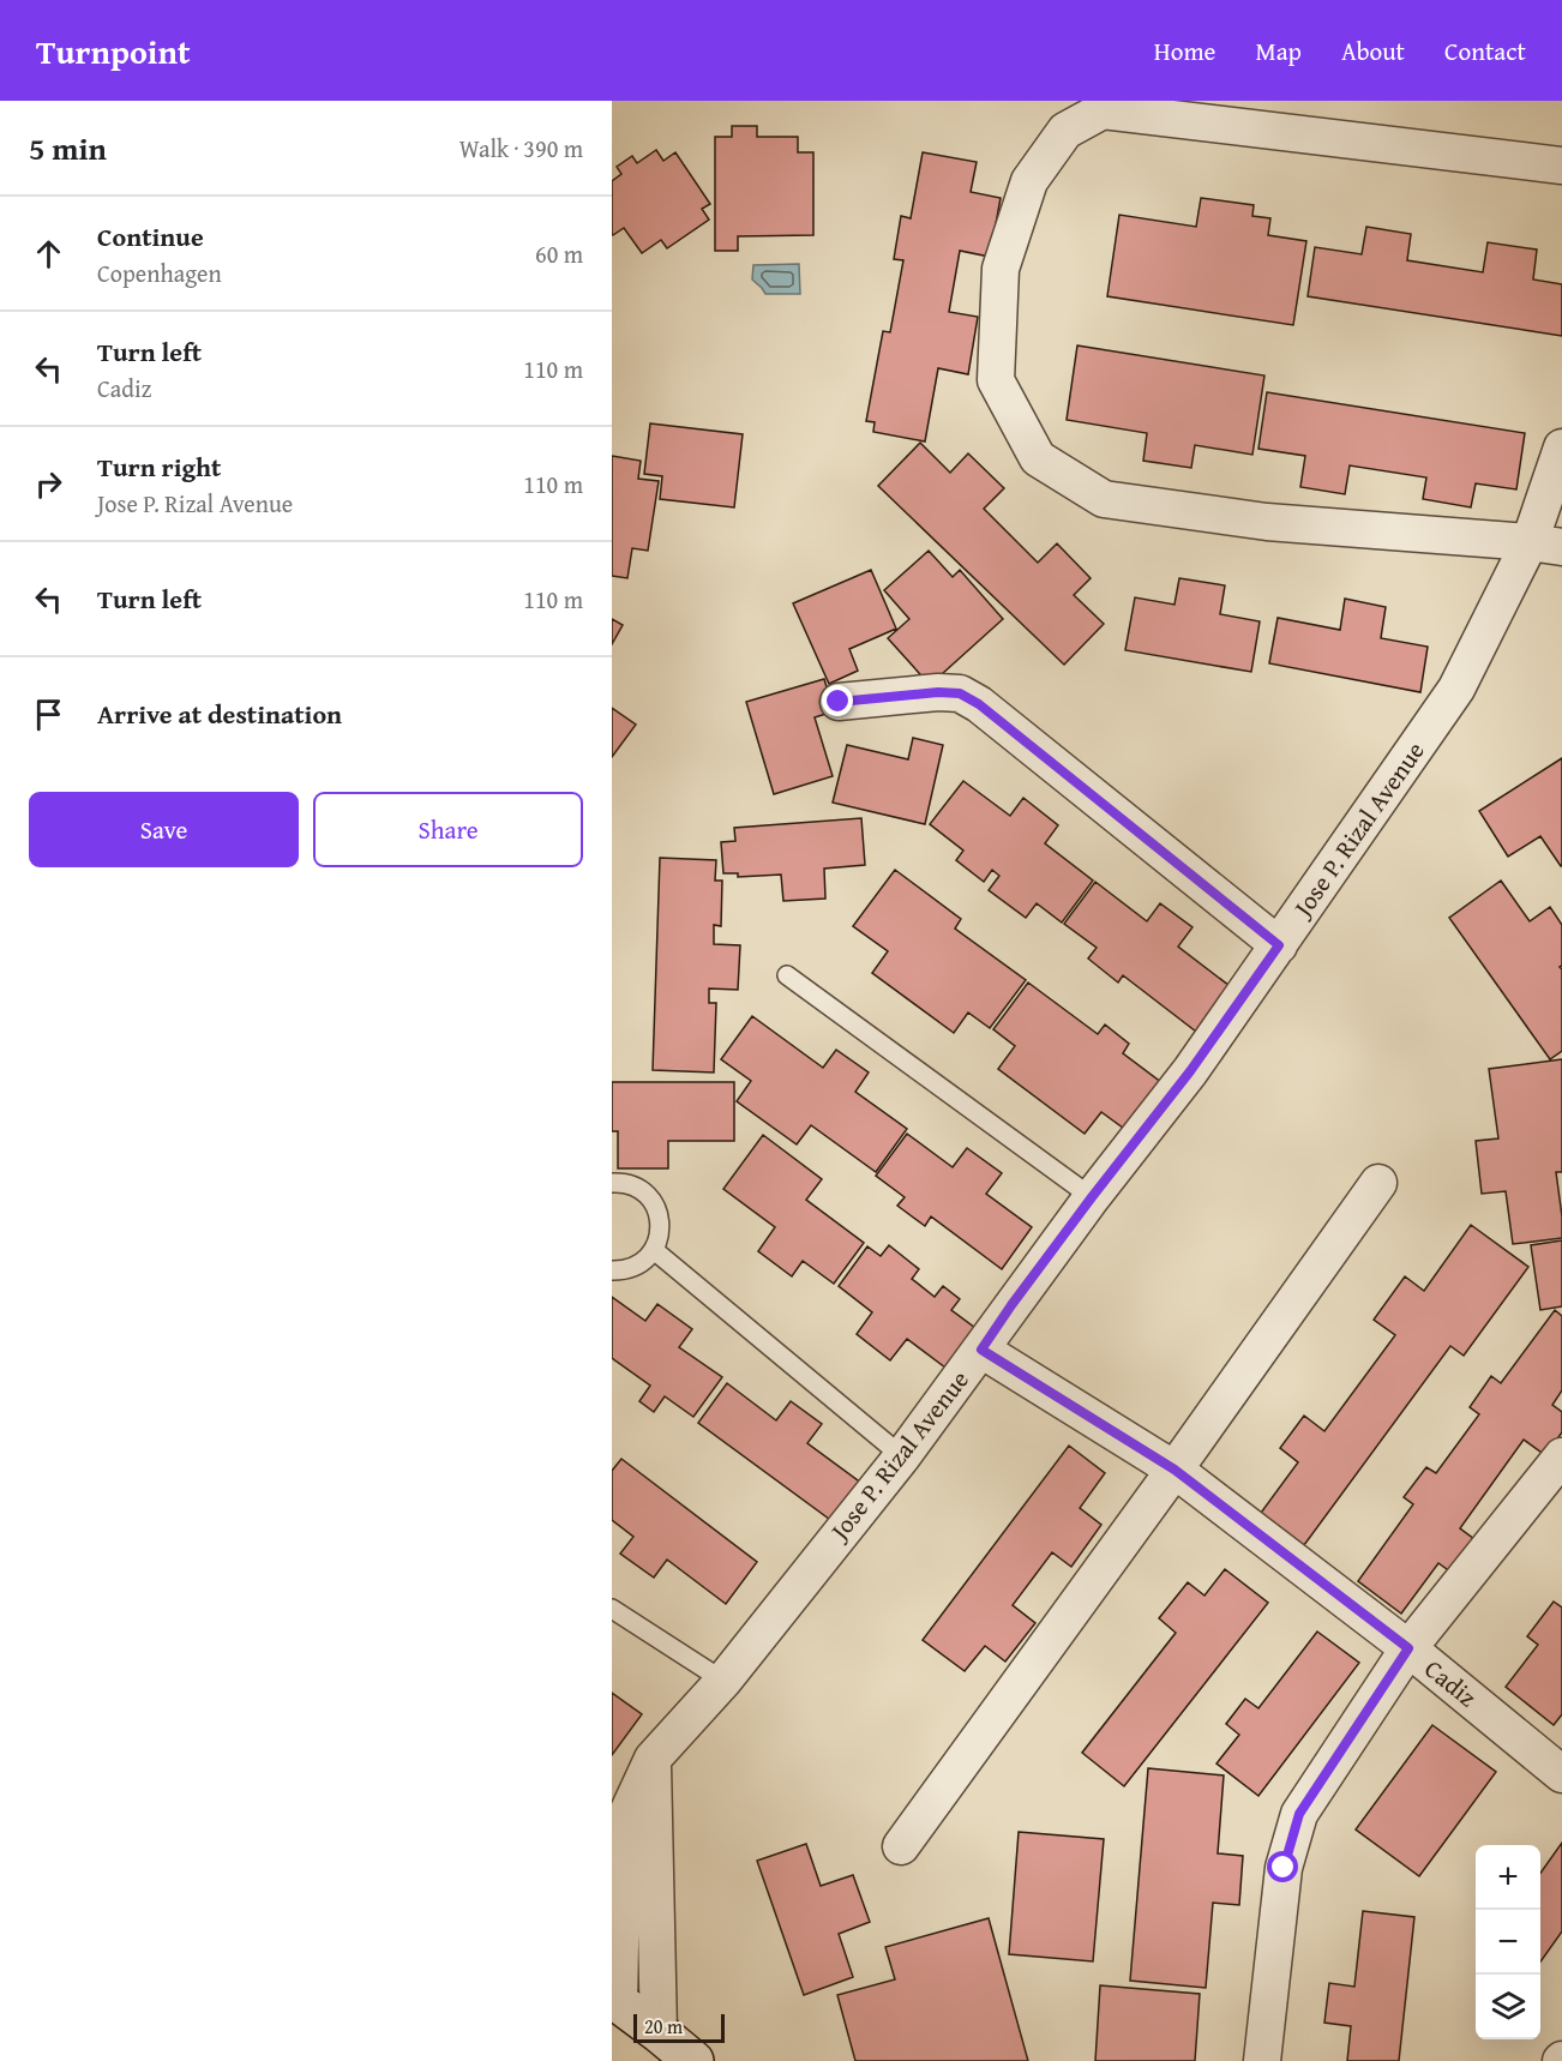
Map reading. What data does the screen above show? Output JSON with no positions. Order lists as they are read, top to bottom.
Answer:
{
  "streets": {
    "street": ["Jose P. Rizal Avenue", "Cadiz"]
  },
  "crossings": [
    ["Jose P. Rizal Avenue", "Cadiz"]
  ],
  "scale_bar": "20 m",
  "page": {
    "header": "Turnpoint",
    "nav": [
      "Home",
      "Map",
      "About",
      "Contact"
    ],
    "heading": ["5 min", "Walk · 390 m"],
    "list": [
      ["Continue", "Copenhagen", "60 m"],
      ["Turn left", "Cadiz", "110 m"],
      ["Turn right", "Jose P. Rizal Avenue", "110 m"],
      ["Turn left", "110 m"],
      "Arrive at destination"
    ],
    "buttons": ["Save", "Share"],
    "map_buttons": ["+", "−"],
    "scale": "20 m"
  }
}
